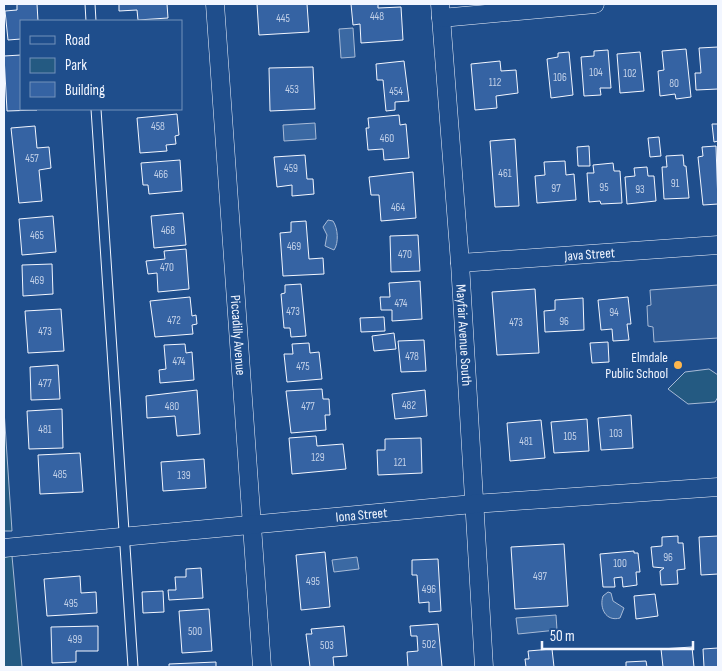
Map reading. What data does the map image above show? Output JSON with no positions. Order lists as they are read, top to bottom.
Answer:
{
  "streets": {
    "street": [
      "Java Street",
      "Piccadilly Avenue",
      "Mayfair Avenue South",
      "Iona Street"
    ]
  },
  "crossings": [
    ["Java Street", "Mayfair Avenue South"],
    ["Piccadilly Avenue", "Iona Street"],
    ["Mayfair Avenue South", "Iona Street"]
  ],
  "places": ["Elmdale Public School"],
  "house_numbers": [
    "448",
    "445",
    "104",
    "102",
    "106",
    "112",
    "80",
    "453",
    "454",
    "458",
    "460",
    "457",
    "459",
    "461",
    "466",
    "91",
    "95",
    "97",
    "93",
    "464",
    "468",
    "465",
    "469",
    "470",
    "470",
    "469",
    "474",
    "473",
    "94",
    "472",
    "96",
    "473",
    "473",
    "478",
    "474",
    "475",
    "477",
    "482",
    "480",
    "477",
    "481",
    "103",
    "105",
    "481",
    "129",
    "121",
    "485",
    "139",
    "96",
    "100",
    "497",
    "495",
    "496",
    "495",
    "500",
    "499",
    "502",
    "503"
  ],
  "legend": ["Road", "Park", "Building"],
  "scale_bar": "50 m"
}
